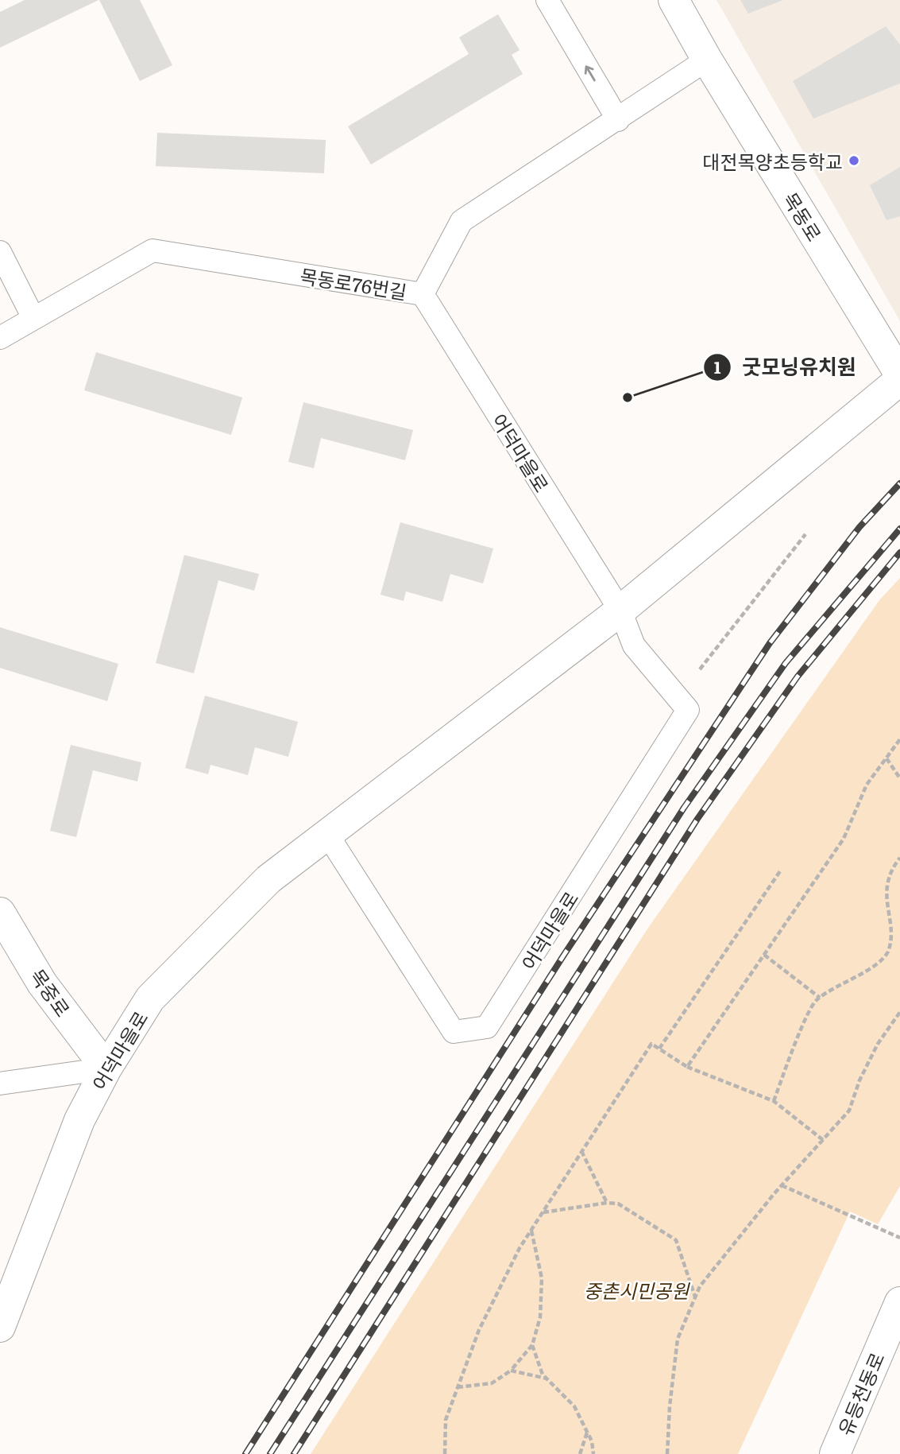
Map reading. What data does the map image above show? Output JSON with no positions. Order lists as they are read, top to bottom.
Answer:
{
  "streets": {
    "main road": [
      "목동로",
      "어덕마을로",
      "목중로",
      "유등천동로"
    ],
    "street": ["목동로76번길"]
  },
  "crossings": [
    ["목동로", "목동로76번길"],
    ["목동로76번길", "어덕마을로"],
    ["어덕마을로", "목중로"]
  ],
  "parks": ["중촌시민공원"],
  "places": ["대전목양초등학교", "굿모닝유치원"]
}
